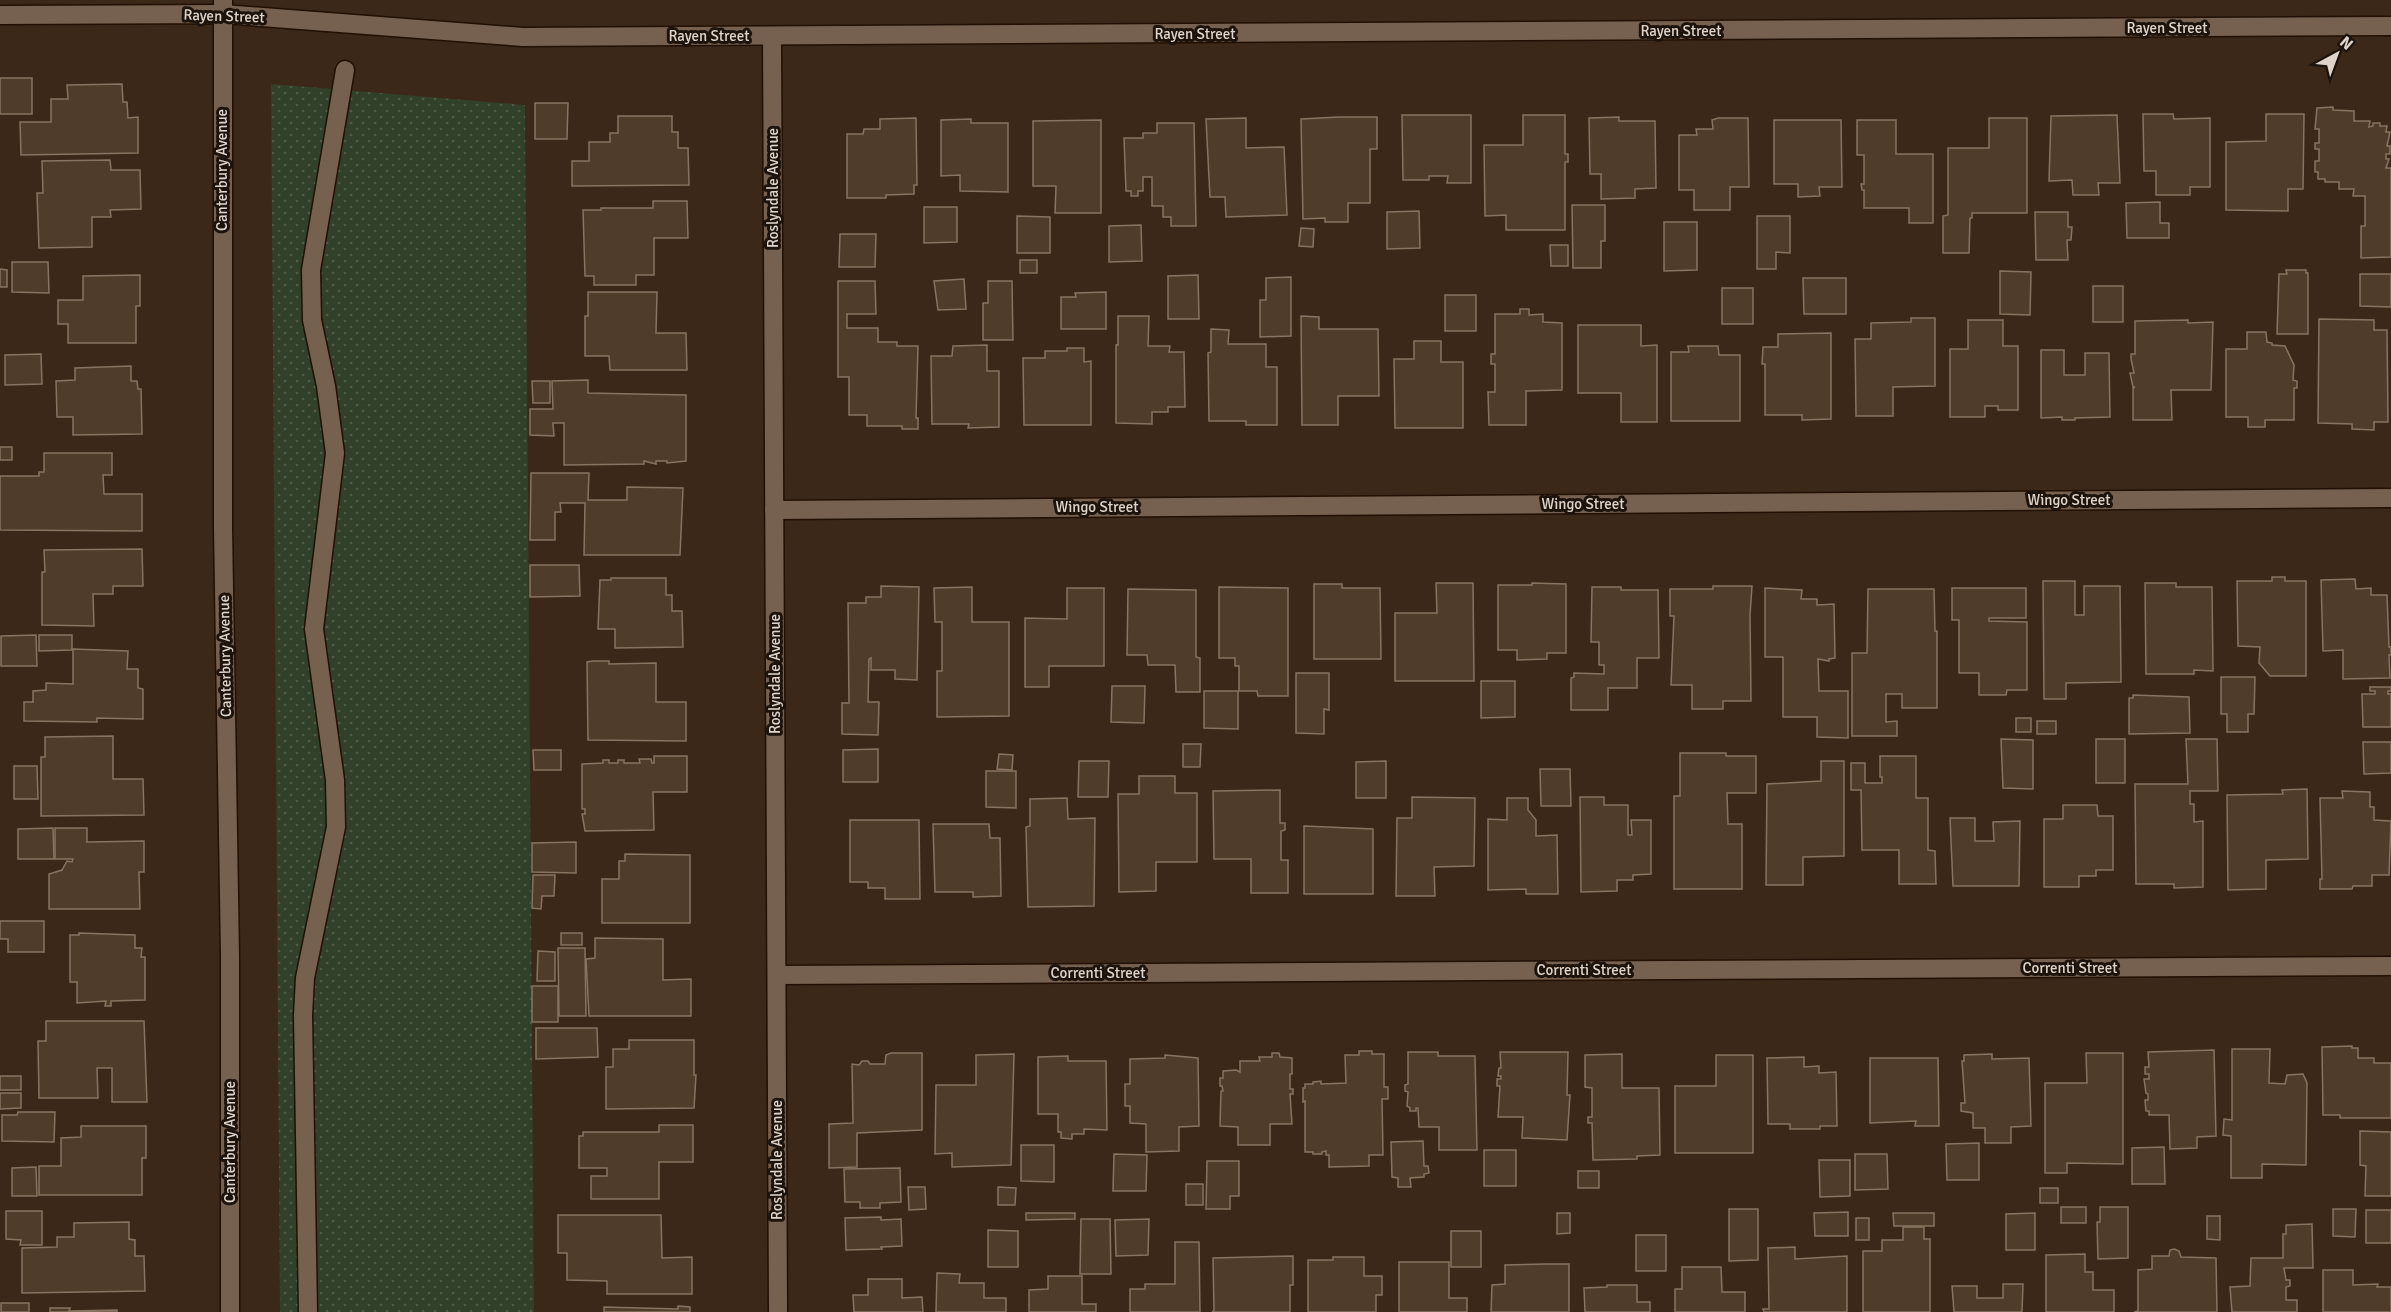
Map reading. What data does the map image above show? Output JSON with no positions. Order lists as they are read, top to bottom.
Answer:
{
  "streets": {
    "street": [
      "Rayen Street",
      "Canterbury Avenue",
      "Roslyndale Avenue",
      "Wingo Street",
      "Correnti Street"
    ]
  },
  "crossings": [
    ["Rayen Street", "Canterbury Avenue"],
    ["Rayen Street", "Roslyndale Avenue"],
    ["Roslyndale Avenue", "Wingo Street"],
    ["Roslyndale Avenue", "Correnti Street"]
  ],
  "north": "top right"
}
